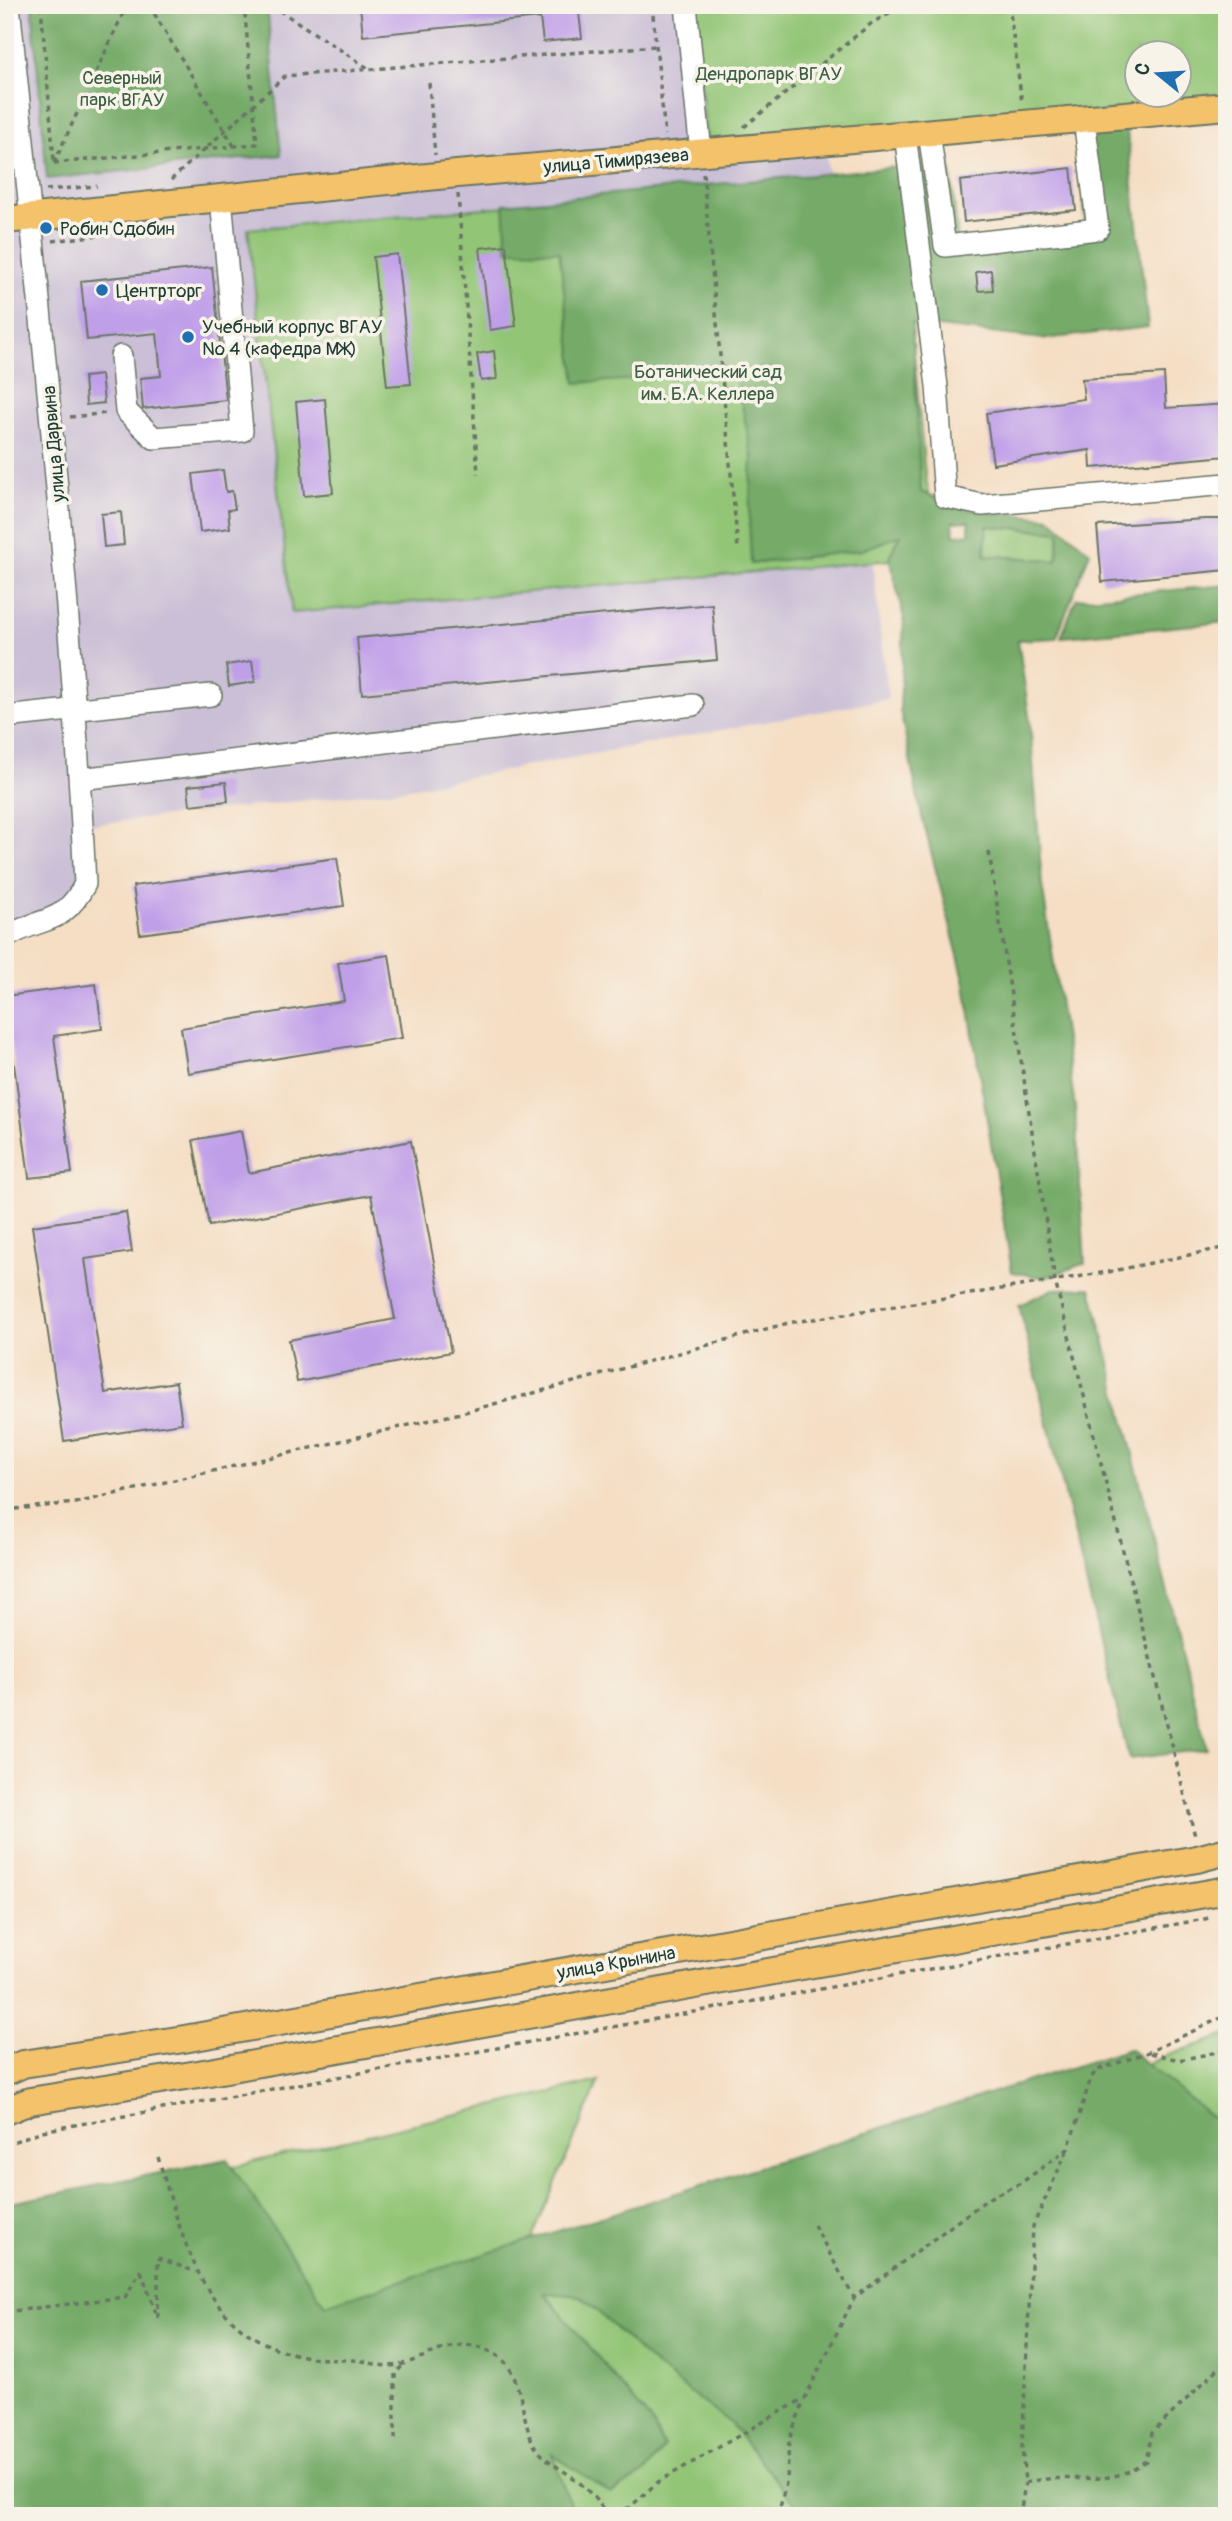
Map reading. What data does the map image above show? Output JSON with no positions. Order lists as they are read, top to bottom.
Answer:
{
  "streets": {
    "main road": ["улица Тимирязева", "улица Крынина"],
    "street": ["улица Дарвина"]
  },
  "crossings": [
    ["улица Тимирязева", "улица Дарвина"]
  ],
  "parks": ["Дендропарк ВГАУ", "Северный парк ВГАУ", "Ботанический сад им. Б.А. Келлера"],
  "places": ["Робин Сдобин", "Центрторг", "Учебный корпус ВГАУ № 4 (кафедра МЖ)"],
  "north": "left"
}
